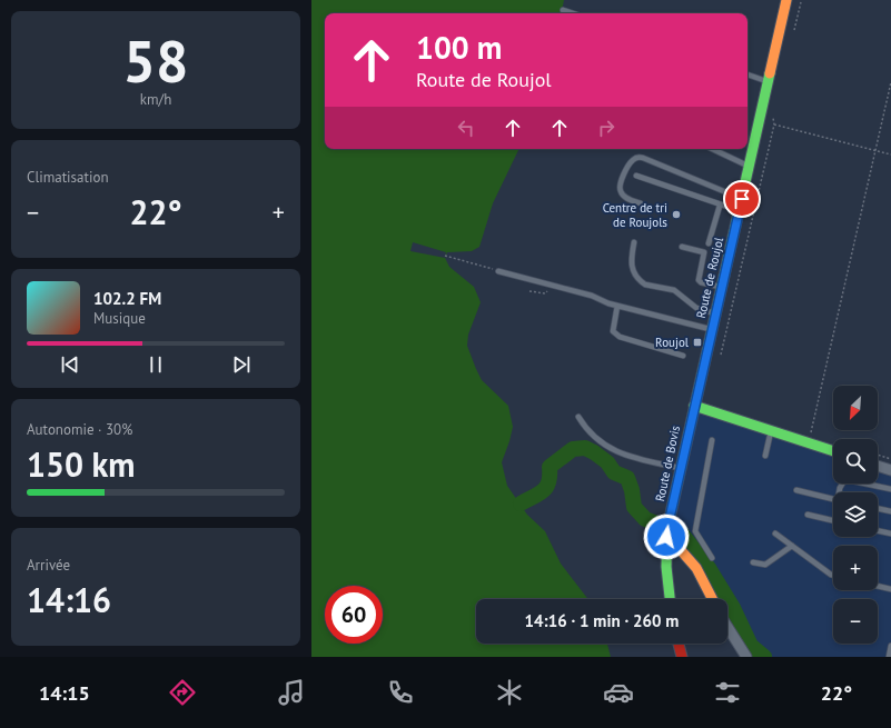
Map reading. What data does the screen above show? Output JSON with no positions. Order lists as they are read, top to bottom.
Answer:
{
  "streets": {
    "main road": ["Route de Roujol", "Route de Bovis"]
  },
  "crossings": [
    ["Route de Roujol", "Route de Bovis"]
  ],
  "places": {
    "other": ["Centre de tri de Roujols"],
    "transit": ["Roujol"]
  },
  "north": "bottom left",
  "page": {
    "tile": [
      ["58", "km/h"],
      "Climatisation",
      ["Autonomie · 30%", "150 km"],
      ["Arrivée", "14:16"]
    ],
    "turn": ["100 m", "Route de Roujol"],
    "heat": ["−", "22°", "+"],
    "song": ["102.2 FM", "Musique"],
    "map_buttons": ["+", "−"],
    "limit": "60",
    "trip": "14:16 · 1 min · 260 m",
    "tabs": ["14:15", "22°"]
  }
}
